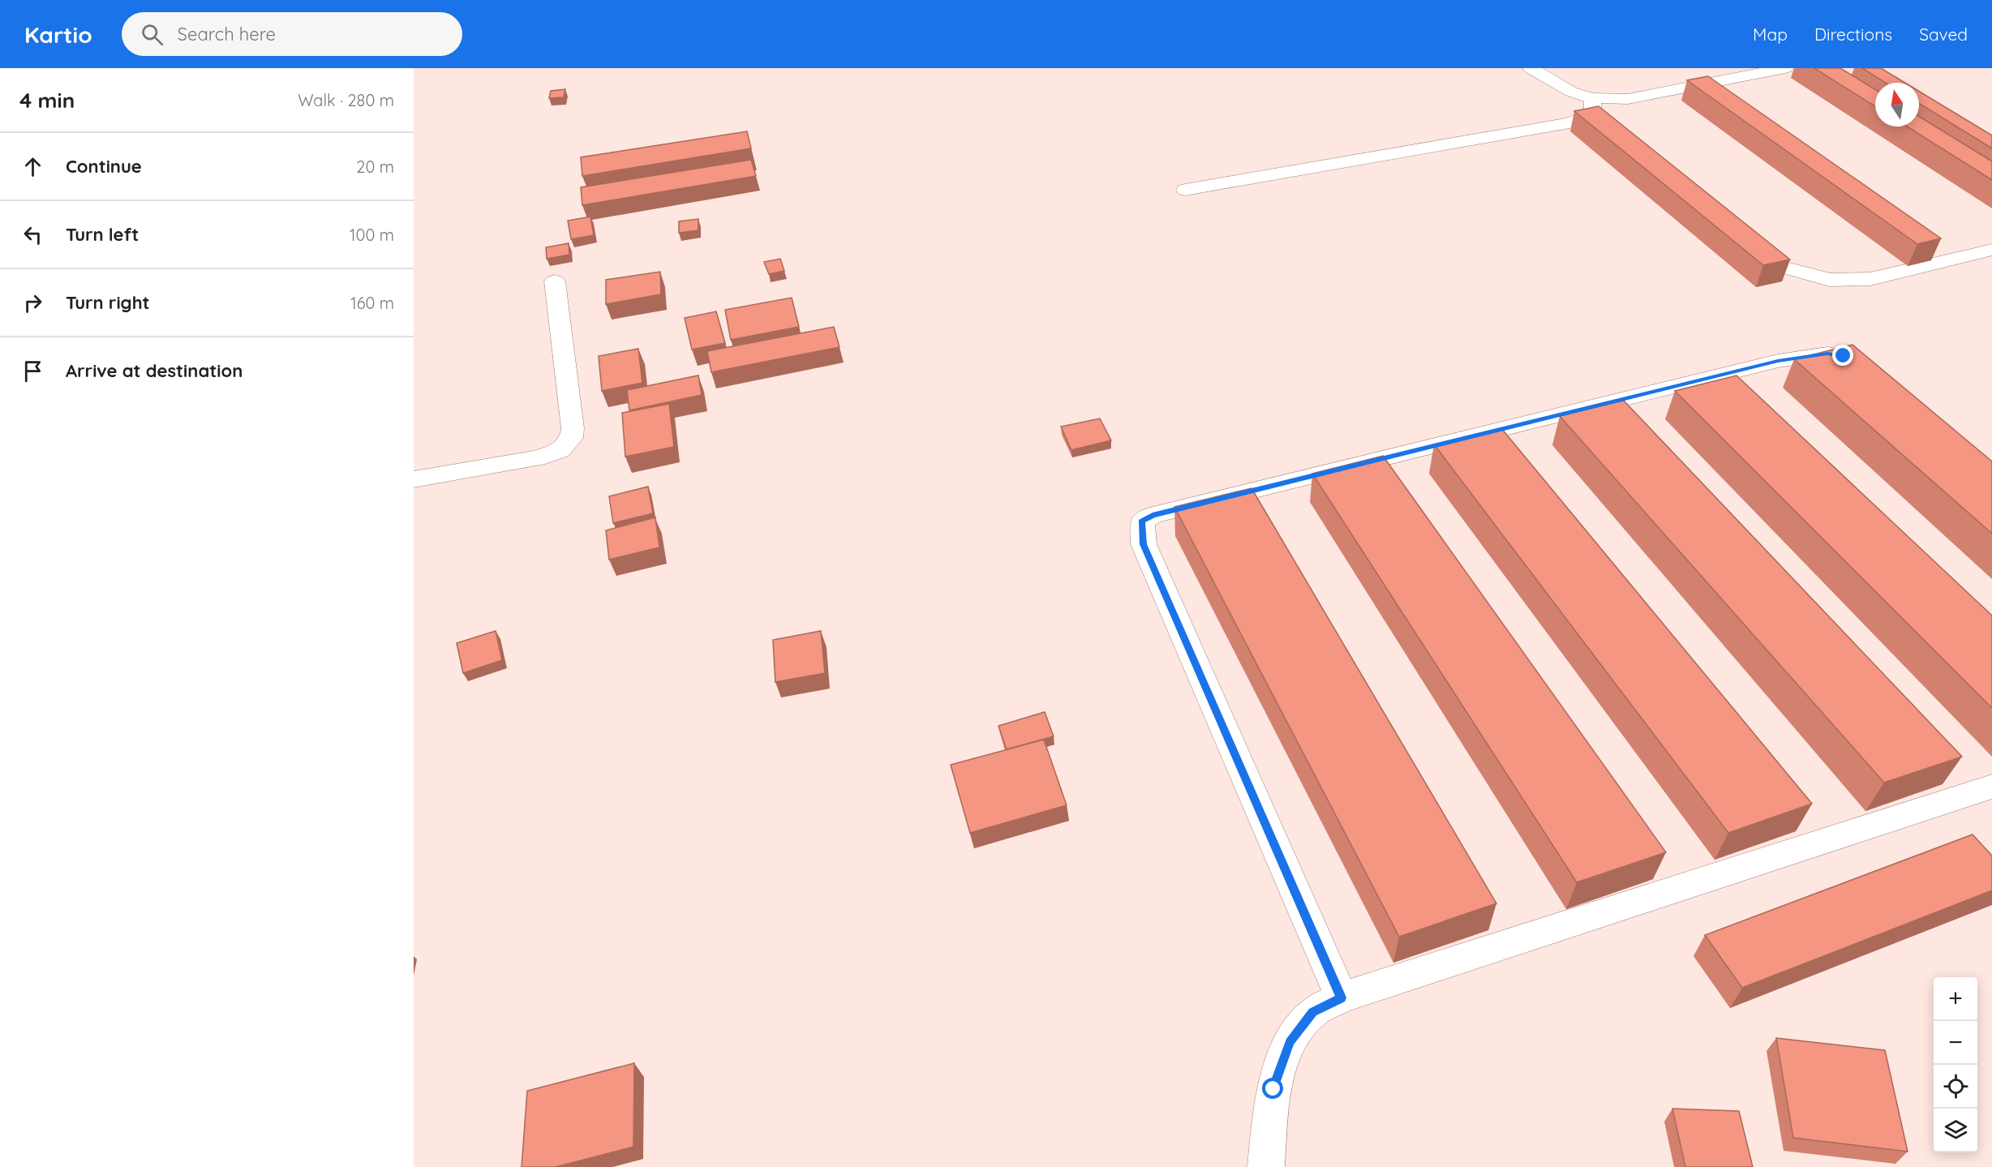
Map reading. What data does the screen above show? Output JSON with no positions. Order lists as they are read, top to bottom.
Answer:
{
  "north": "top",
  "page": {
    "header": "Kartio",
    "search": "Search here",
    "nav": ["Map", "Directions", "Saved"],
    "heading": ["4 min", "Walk · 280 m"],
    "list": [
      ["Continue", "20 m"],
      ["Turn left", "100 m"],
      ["Turn right", "160 m"],
      "Arrive at destination"
    ],
    "map_buttons": ["+", "−"]
  }
}
